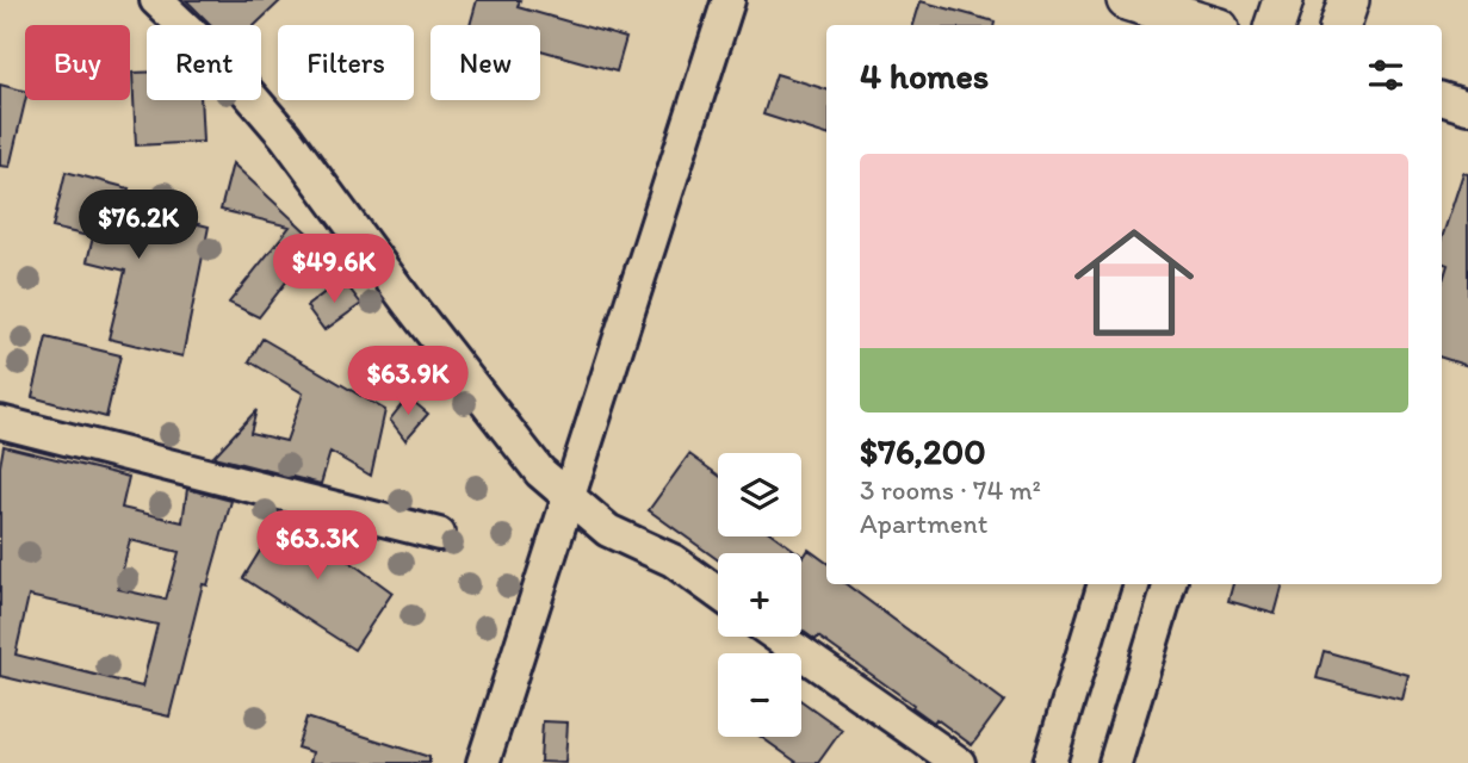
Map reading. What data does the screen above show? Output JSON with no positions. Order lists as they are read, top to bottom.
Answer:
{
  "page": {
    "chip": [
      "Buy",
      "Rent",
      "Filters",
      "New"
    ],
    "heading": "4 homes",
    "list": [
      {
        "name": "$76,200",
        "note": "3 rooms · 74 m² · Apartment"
      }
    ],
    "price": [
      "$76.2K",
      "$49.6K",
      "$63.9K",
      "$63.3K"
    ],
    "map_buttons": ["+", "−"]
  }
}
